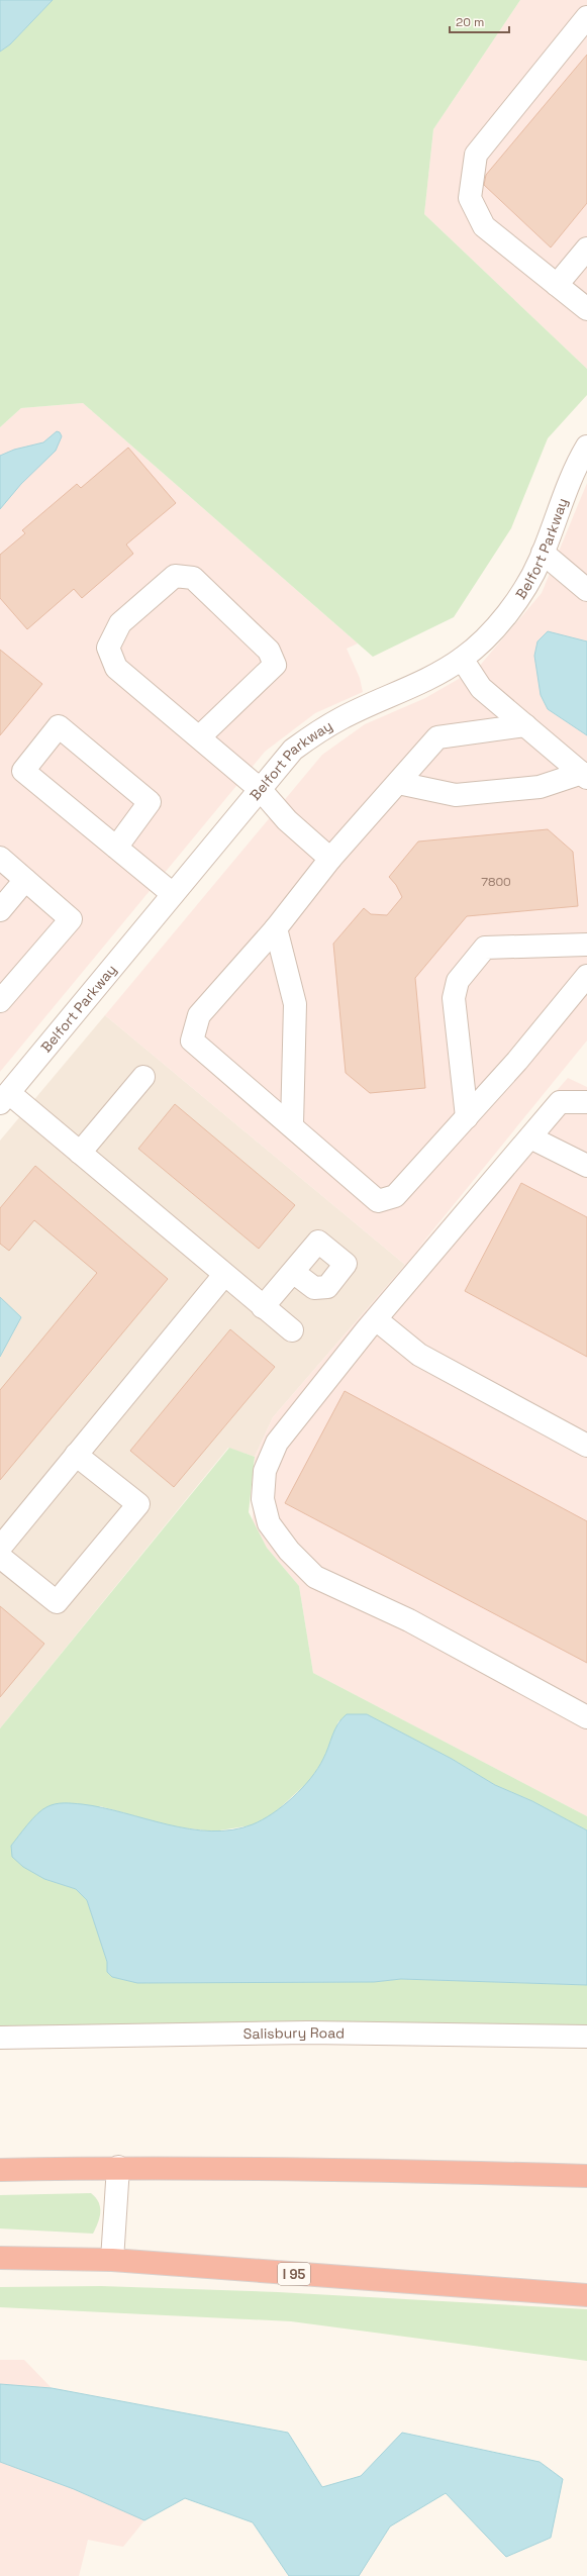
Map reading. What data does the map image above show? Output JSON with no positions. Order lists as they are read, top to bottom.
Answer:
{
  "streets": {
    "highway": ["I 95"],
    "street": ["Belfort Parkway", "Salisbury Road"]
  },
  "house_numbers": ["7800"],
  "scale_bar": "20 m"
}
